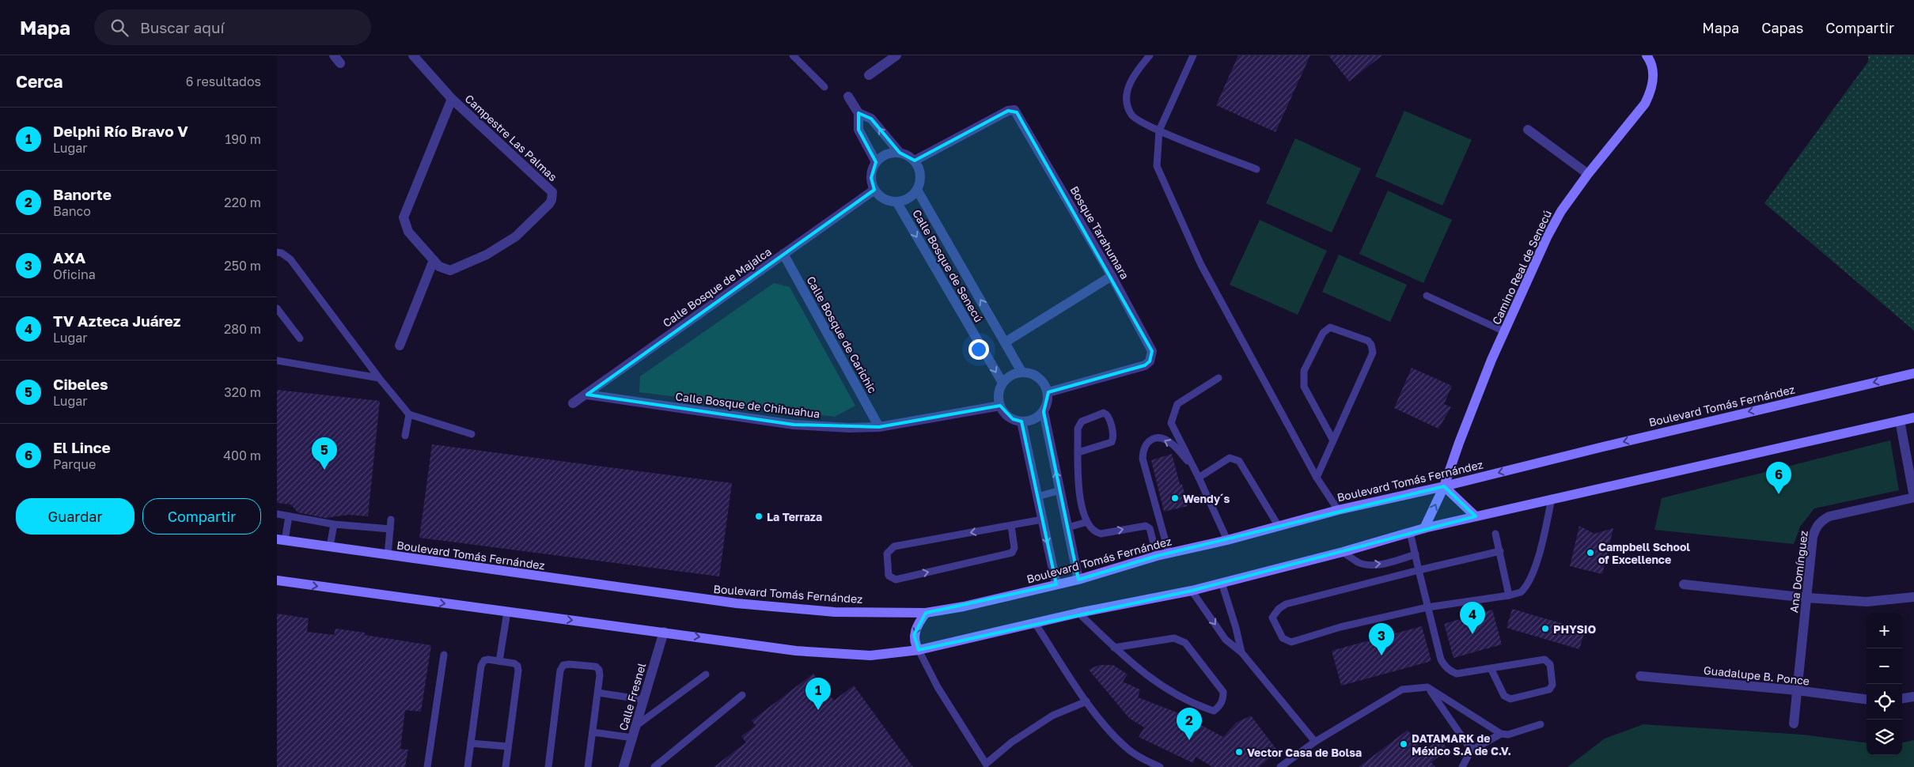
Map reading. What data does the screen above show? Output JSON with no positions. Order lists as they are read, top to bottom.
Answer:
{
  "streets": {
    "main road": ["Camino Real de Senecú", "Boulevard Tomás Fernández"],
    "street": [
      "Campestre Las Palmas",
      "Bosque Tarahumara",
      "Calle Bosque de Senecú",
      "Calle Bosque de Majalca",
      "Calle Bosque de Carichic",
      "Calle Bosque de Chihuahua",
      "Ana Domínguez",
      "Guadalupe B. Ponce",
      "Calle Fresnel"
    ]
  },
  "crossings": [
    ["Bosque Tarahumara", "Calle Bosque de Senecú"],
    ["Bosque Tarahumara", "Calle Bosque de Majalca"],
    ["Bosque Tarahumara", "Calle Bosque de Chihuahua"],
    ["Calle Bosque de Senecú", "Calle Bosque de Majalca"],
    ["Calle Bosque de Senecú", "Calle Bosque de Chihuahua"],
    ["Camino Real de Senecú", "Boulevard Tomás Fernández"],
    ["Calle Bosque de Majalca", "Calle Bosque de Carichic"],
    ["Calle Bosque de Majalca", "Calle Bosque de Chihuahua"],
    ["Calle Bosque de Carichic", "Calle Bosque de Chihuahua"],
    ["Ana Domínguez", "Guadalupe B. Ponce"]
  ],
  "places": [
    "Wendy´s",
    "La Terraza",
    "Campbell School of Excellence",
    "PHYSIO",
    "DATAMARK de México S.A de C.V.",
    "Vector Casa de Bolsa"
  ],
  "page": {
    "header": "Mapa",
    "search": "Buscar aquí",
    "nav": ["Mapa", "Capas", "Compartir"],
    "heading": ["Cerca", "6 resultados"],
    "list": [
      {
        "mark": "1",
        "name": "Delphi Río Bravo V",
        "note": "Lugar",
        "value": "190 m"
      },
      {
        "mark": "2",
        "name": "Banorte",
        "note": "Banco",
        "value": "220 m"
      },
      {
        "mark": "3",
        "name": "AXA",
        "note": "Oficina",
        "value": "250 m"
      },
      {
        "mark": "4",
        "name": "TV Azteca Juárez",
        "note": "Lugar",
        "value": "280 m"
      },
      {
        "mark": "5",
        "name": "Cibeles",
        "note": "Lugar",
        "value": "320 m"
      },
      {
        "mark": "6",
        "name": "El Lince",
        "note": "Parque",
        "value": "400 m"
      }
    ],
    "pins": [
      "5",
      "6",
      "4",
      "3",
      "1",
      "2"
    ],
    "buttons": ["Guardar", "Compartir"],
    "map_buttons": ["+", "−"]
  }
}
